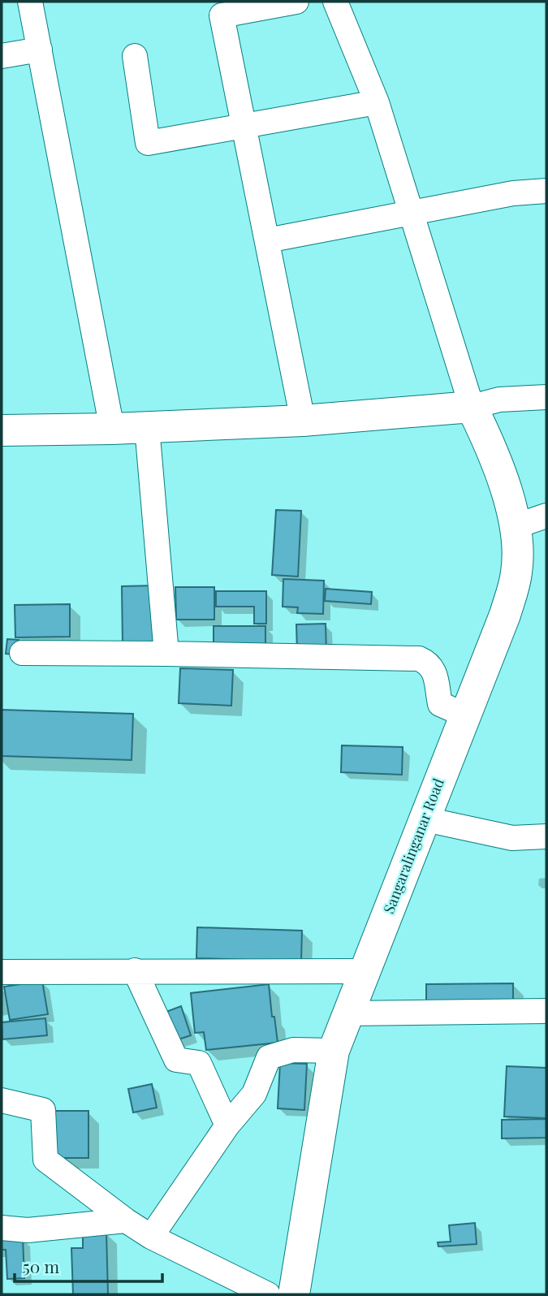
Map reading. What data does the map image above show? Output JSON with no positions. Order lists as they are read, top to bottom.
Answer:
{
  "streets": {
    "main road": ["Sangaralinganar Road"]
  },
  "scale_bar": "50 m"
}
